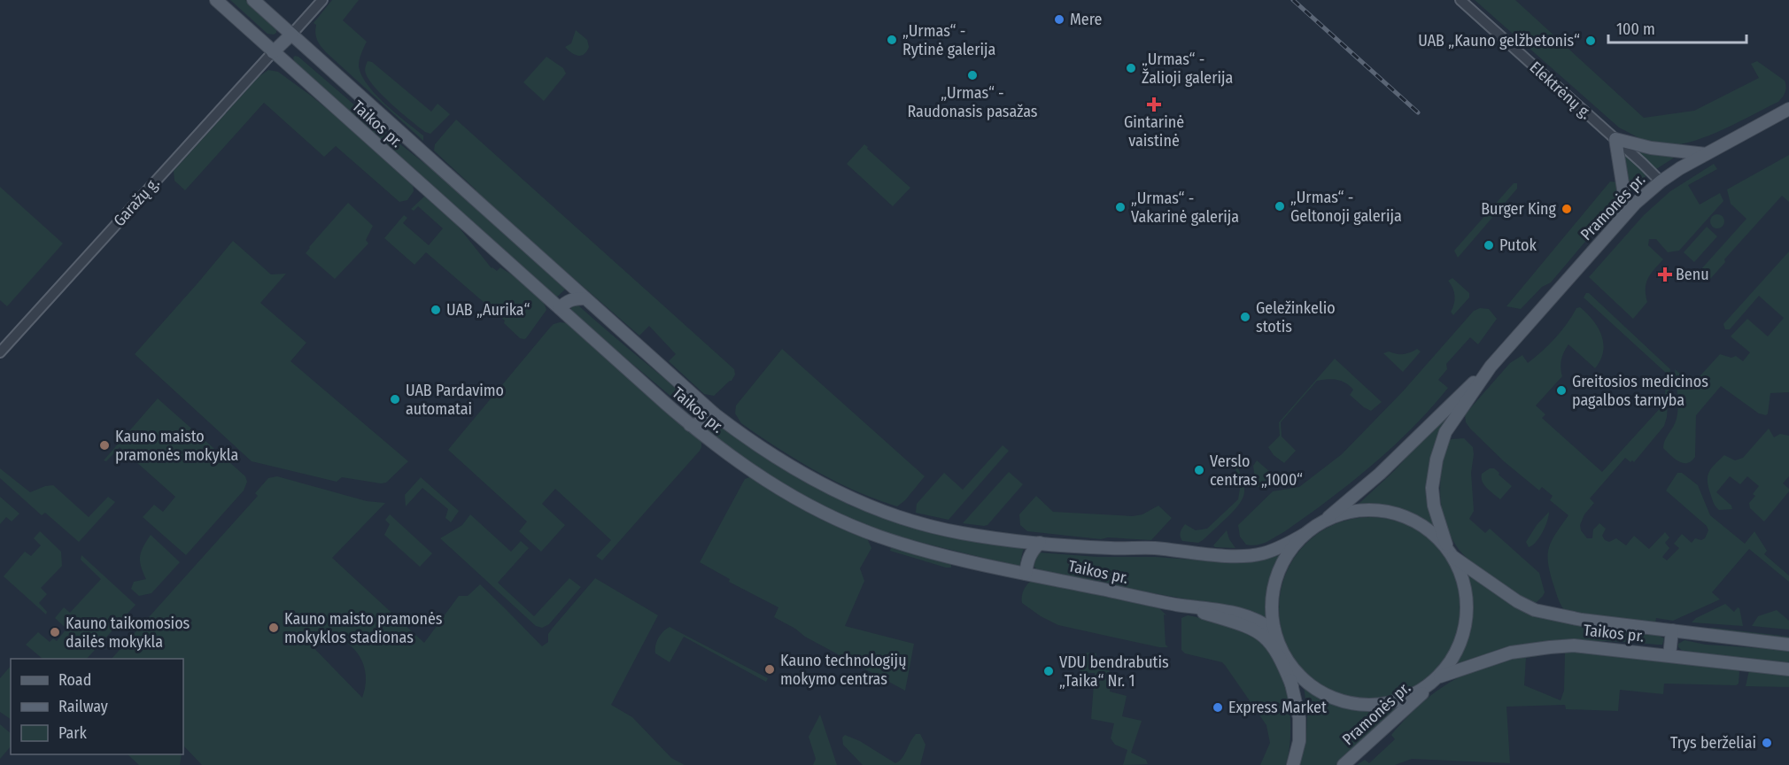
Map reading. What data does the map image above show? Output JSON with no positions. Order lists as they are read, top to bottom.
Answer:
{
  "streets": {
    "main road": ["Taikos pr.", "Pramonės pr."],
    "street": ["Elektrėnų g.", "Garažų g."]
  },
  "crossings": [
    ["Elektrėnų g.", "Pramonės pr."],
    ["Taikos pr.", "Garažų g."],
    ["Taikos pr.", "Pramonės pr."]
  ],
  "places": {
    "other": [
      "Mere",
      "„Urmas“ - Rytinė galerija",
      "UAB „Kauno gelžbetonis“",
      "„Urmas“ - Žalioji galerija",
      "„Urmas“ - Raudonasis pasažas",
      "„Urmas“ - Geltonoji galerija",
      "„Urmas“ - Vakarinė galerija",
      "Burger King",
      "Putok",
      "UAB „Aurika“",
      "Geležinkelio stotis",
      "Greitosios medicinos pagalbos tarnyba",
      "UAB Pardavimo automatai",
      "Kauno maisto pramonės mokykla",
      "Verslo centras „1000“",
      "Kauno maisto pramonės mokyklos stadionas",
      "Kauno taikomosios dailės mokykla",
      "Kauno technologijų mokymo centras",
      "VDU bendrabutis „Taika“ Nr. 1",
      "Express Market",
      "Trys berželiai"
    ],
    "health": ["Gintarinė vaistinė", "Benu"]
  },
  "legend": ["Road", "Railway", "Park"],
  "scale_bar": "100 m"
}
